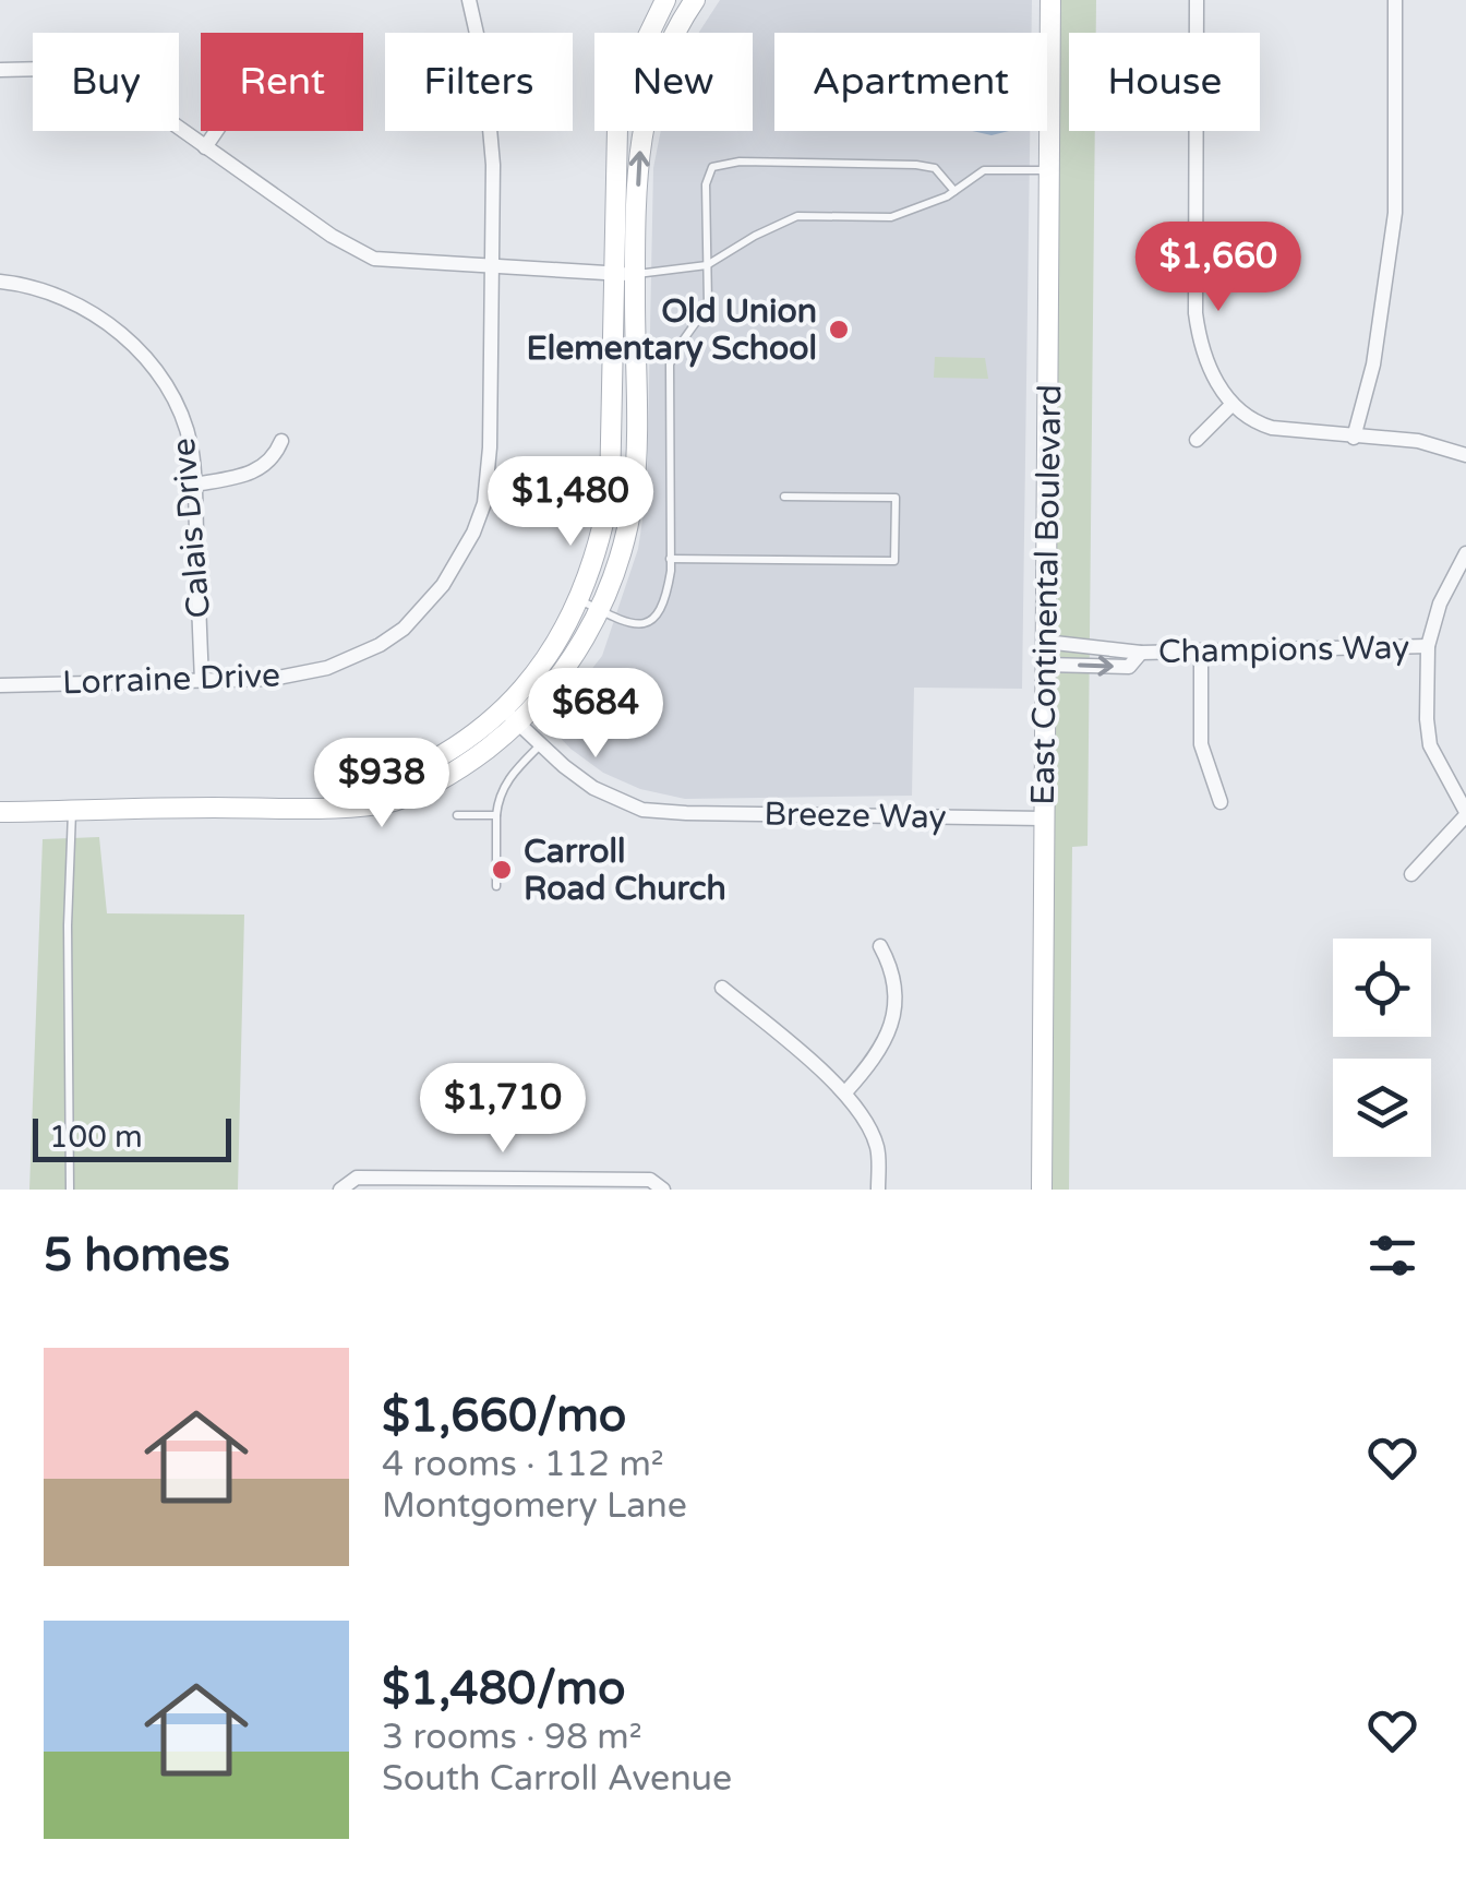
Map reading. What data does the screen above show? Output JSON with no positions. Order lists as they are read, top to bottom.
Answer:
{
  "streets": {
    "main road": ["East Continental Boulevard"],
    "street": [
      "Calais Drive",
      "Champions Way",
      "Lorraine Drive",
      "Breeze Way"
    ]
  },
  "crossings": [
    ["Calais Drive", "Lorraine Drive"],
    ["East Continental Boulevard", "Champions Way"],
    ["East Continental Boulevard", "Breeze Way"]
  ],
  "places": ["Old Union Elementary School", "Carroll Road Church"],
  "scale_bar": "100 m",
  "page": {
    "chip": [
      "Buy",
      "Rent",
      "Filters",
      "New",
      "Apartment",
      "House"
    ],
    "price": [
      "$1,660",
      "$1,480",
      "$684",
      "$938",
      "$1,710"
    ],
    "scale": "100 m",
    "heading": "5 homes",
    "list": [
      {
        "name": "$1,660/mo",
        "note": "4 rooms · 112 m² · Montgomery Lane"
      },
      {
        "name": "$1,480/mo",
        "note": "3 rooms · 98 m² · South Carroll Avenue"
      }
    ]
  }
}
